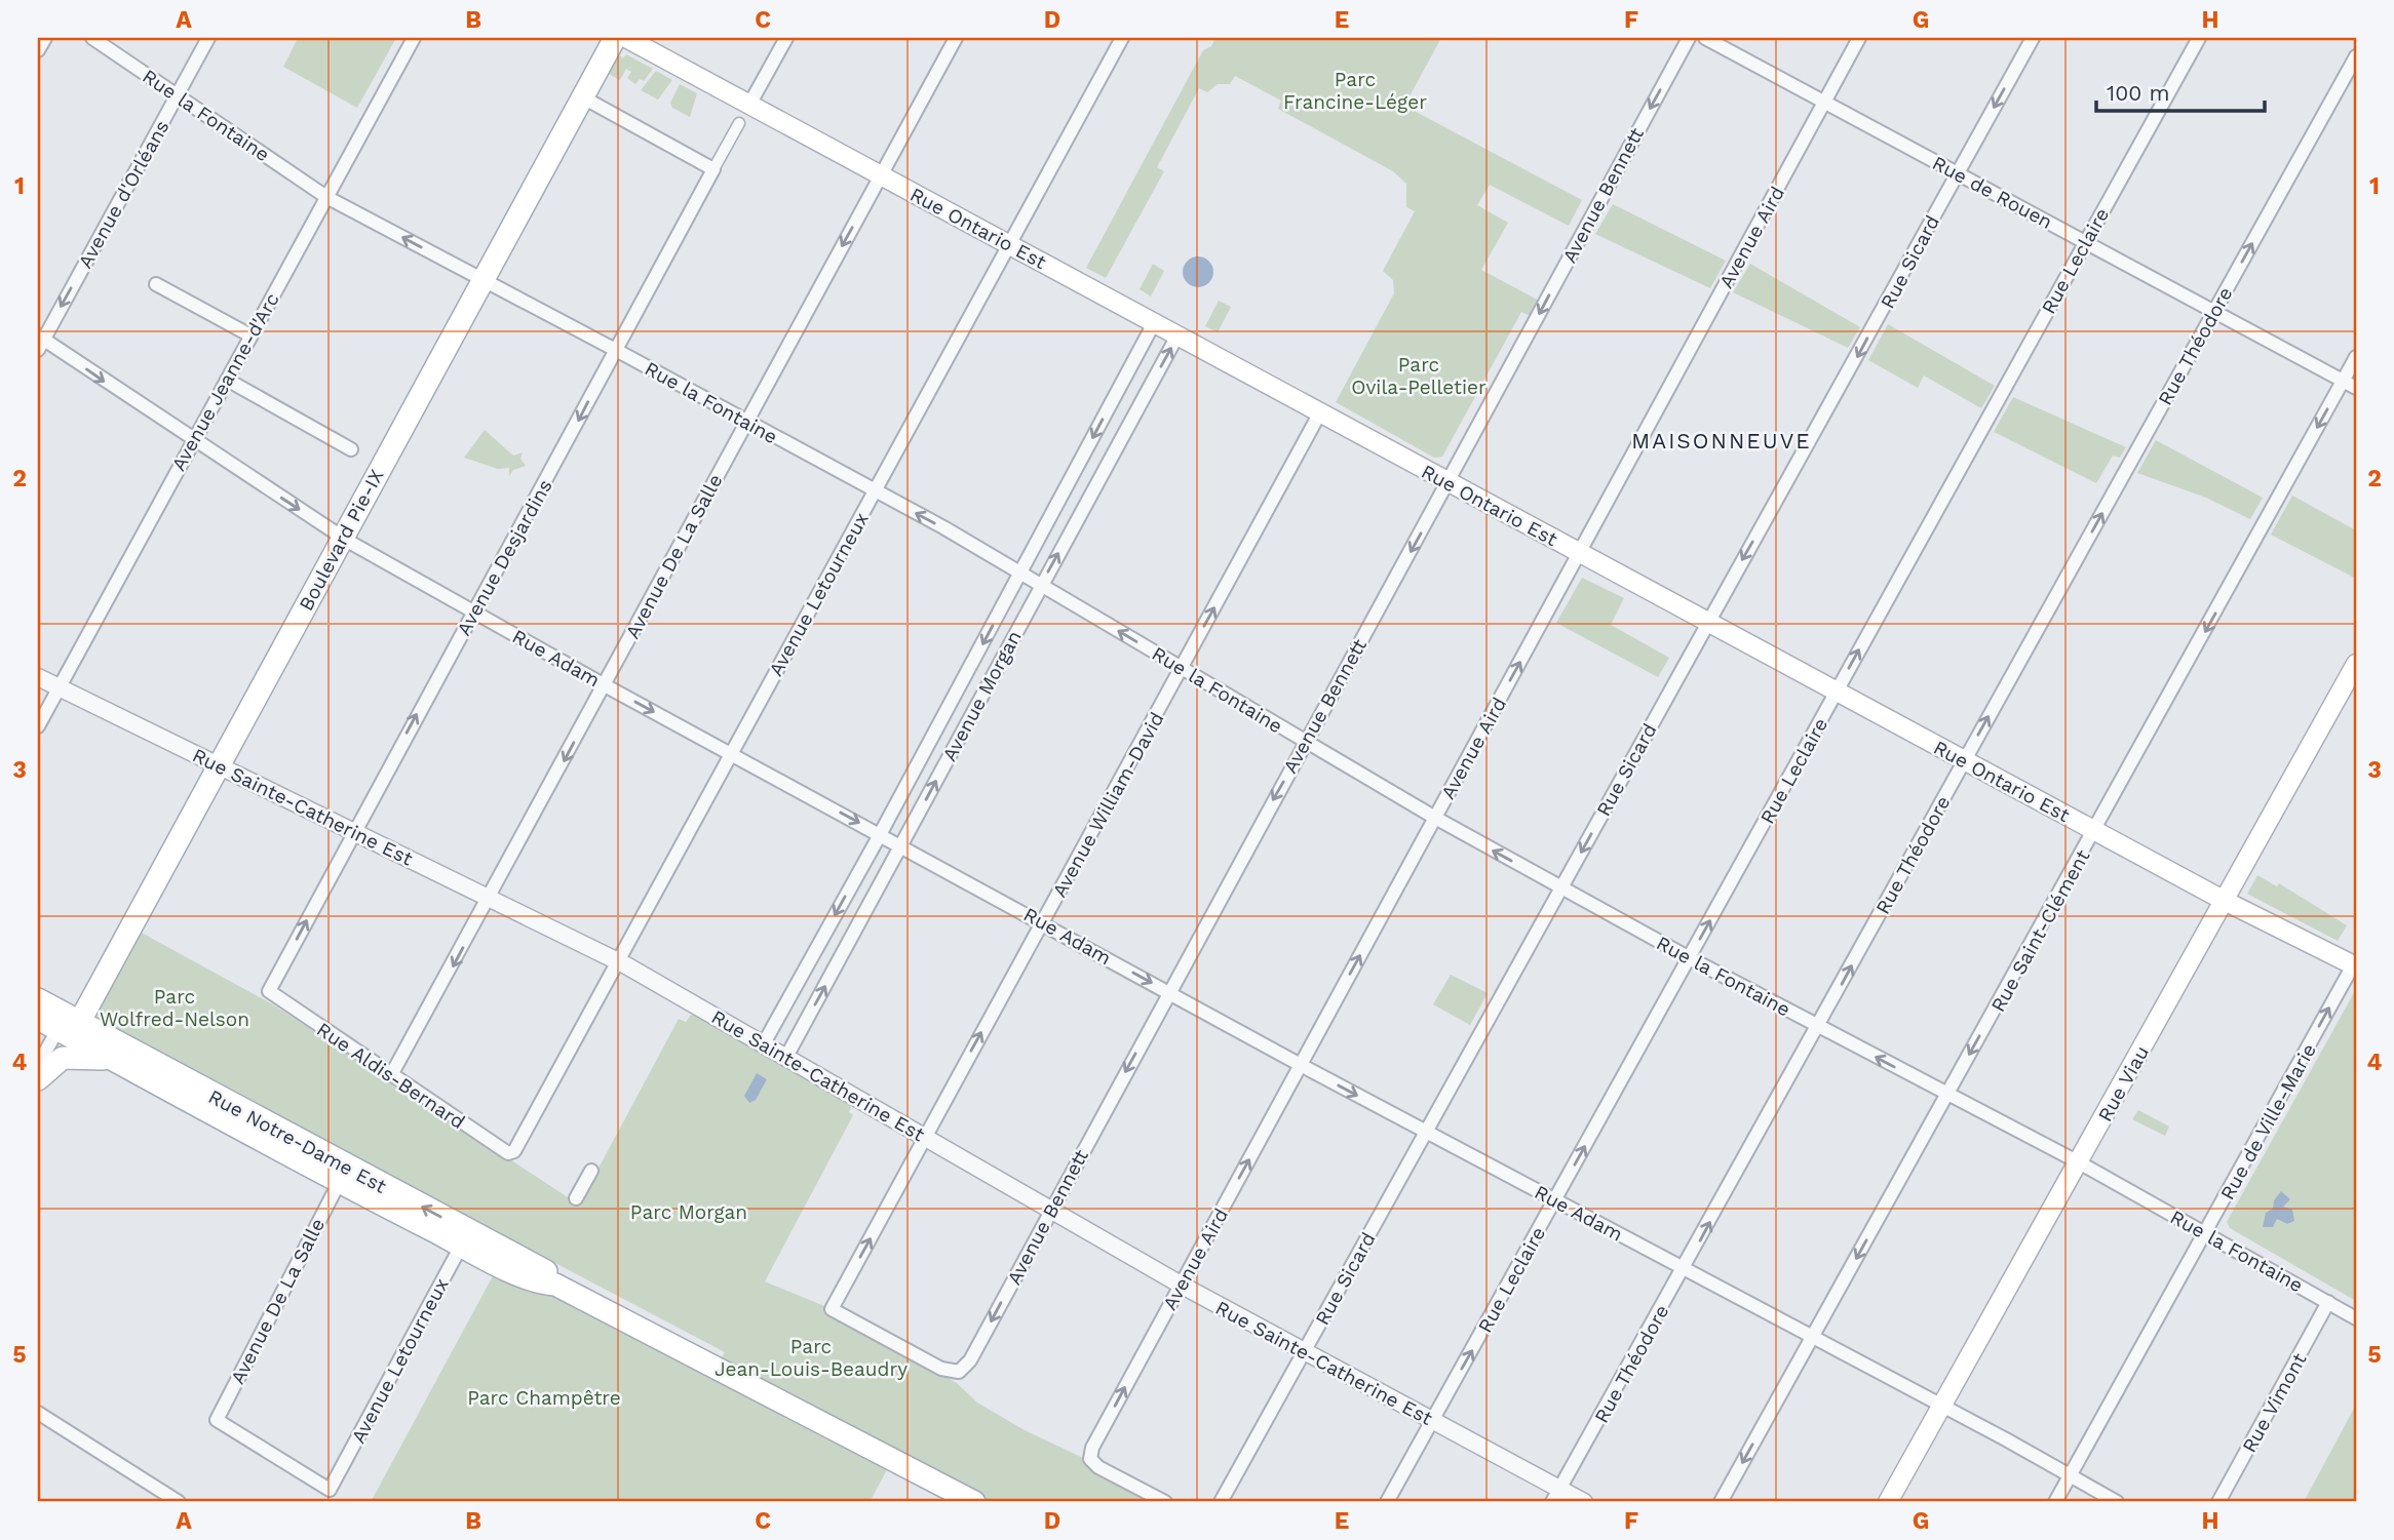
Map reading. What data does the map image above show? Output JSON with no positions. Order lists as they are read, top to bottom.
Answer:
{
  "streets": {
    "main road": [
      "Rue Ontario Est",
      "Boulevard Pie-IX",
      "Rue Viau",
      "Rue Notre-Dame Est"
    ],
    "street": [
      "Rue la Fontaine",
      "Rue de Rouen",
      "Avenue d'Orléans",
      "Avenue Bennett",
      "Avenue Aird",
      "Rue Leclaire",
      "Rue Sicard",
      "Rue Théodore",
      "Avenue Jeanne-d'Arc",
      "Avenue De La Salle",
      "Avenue Desjardins",
      "Avenue Letourneux",
      "Rue Adam",
      "Avenue Morgan",
      "Avenue William-David",
      "Rue Sainte-Catherine Est",
      "Rue Saint-Clément",
      "Rue Aldis-Bernard",
      "Rue de Ville-Marie",
      "Rue Vimont"
    ]
  },
  "crossings": [
    ["Rue la Fontaine", "Avenue d'Orléans"],
    ["Rue la Fontaine", "Avenue Bennett"],
    ["Rue la Fontaine", "Avenue Aird"],
    ["Rue la Fontaine", "Rue Leclaire"],
    ["Rue la Fontaine", "Rue Sicard"],
    ["Rue la Fontaine", "Rue Théodore"],
    ["Rue la Fontaine", "Avenue Jeanne-d'Arc"],
    ["Rue la Fontaine", "Boulevard Pie-IX"],
    ["Rue la Fontaine", "Avenue De La Salle"],
    ["Rue la Fontaine", "Avenue Desjardins"],
    ["Rue la Fontaine", "Avenue Letourneux"],
    ["Rue la Fontaine", "Avenue Morgan"],
    ["Rue la Fontaine", "Avenue William-David"],
    ["Rue la Fontaine", "Rue Saint-Clément"],
    ["Rue la Fontaine", "Rue Viau"],
    ["Rue la Fontaine", "Rue de Ville-Marie"],
    ["Rue la Fontaine", "Rue Vimont"],
    ["Rue de Rouen", "Avenue Aird"],
    ["Rue de Rouen", "Rue Leclaire"],
    ["Rue de Rouen", "Rue Sicard"],
    ["Rue de Rouen", "Rue Théodore"],
    ["Rue de Rouen", "Rue Saint-Clément"],
    ["Avenue d'Orléans", "Rue Adam"],
    ["Avenue Bennett", "Rue Ontario Est"],
    ["Avenue Bennett", "Rue Adam"],
    ["Avenue Bennett", "Avenue William-David"],
    ["Avenue Bennett", "Rue Sainte-Catherine Est"],
    ["Rue Ontario Est", "Avenue Aird"],
    ["Rue Ontario Est", "Rue Leclaire"],
    ["Rue Ontario Est", "Rue Sicard"],
    ["Rue Ontario Est", "Rue Théodore"],
    ["Rue Ontario Est", "Avenue De La Salle"],
    ["Rue Ontario Est", "Avenue Letourneux"],
    ["Rue Ontario Est", "Avenue Morgan"],
    ["Rue Ontario Est", "Avenue William-David"],
    ["Rue Ontario Est", "Rue Saint-Clément"],
    ["Rue Ontario Est", "Rue Viau"],
    ["Rue Ontario Est", "Rue de Ville-Marie"],
    ["Avenue Aird", "Rue Adam"],
    ["Avenue Aird", "Rue Sainte-Catherine Est"],
    ["Rue Leclaire", "Rue Adam"],
    ["Rue Leclaire", "Rue Sainte-Catherine Est"],
    ["Rue Sicard", "Rue Adam"],
    ["Rue Sicard", "Rue Sainte-Catherine Est"],
    ["Rue Théodore", "Rue Adam"],
    ["Rue Théodore", "Rue Sainte-Catherine Est"],
    ["Avenue Jeanne-d'Arc", "Rue Adam"],
    ["Avenue Jeanne-d'Arc", "Rue Sainte-Catherine Est"],
    ["Boulevard Pie-IX", "Rue Adam"],
    ["Boulevard Pie-IX", "Rue Sainte-Catherine Est"],
    ["Boulevard Pie-IX", "Rue Notre-Dame Est"],
    ["Avenue De La Salle", "Avenue Letourneux"],
    ["Avenue De La Salle", "Rue Adam"],
    ["Avenue De La Salle", "Rue Sainte-Catherine Est"],
    ["Avenue De La Salle", "Rue Aldis-Bernard"],
    ["Avenue De La Salle", "Rue Notre-Dame Est"],
    ["Avenue Desjardins", "Rue Adam"],
    ["Avenue Desjardins", "Rue Sainte-Catherine Est"],
    ["Avenue Desjardins", "Rue Aldis-Bernard"],
    ["Avenue Letourneux", "Rue Adam"],
    ["Avenue Letourneux", "Rue Sainte-Catherine Est"],
    ["Avenue Letourneux", "Rue Aldis-Bernard"],
    ["Avenue Letourneux", "Rue Notre-Dame Est"],
    ["Rue Adam", "Avenue Morgan"],
    ["Rue Adam", "Avenue William-David"],
    ["Rue Adam", "Rue Saint-Clément"],
    ["Rue Adam", "Rue Viau"],
    ["Rue Adam", "Rue de Ville-Marie"],
    ["Avenue Morgan", "Rue Sainte-Catherine Est"],
    ["Avenue William-David", "Rue Sainte-Catherine Est"]
  ],
  "one_way": [
    "Avenue d'Orléans",
    "Avenue Bennett",
    "Avenue Aird",
    "Rue Leclaire",
    "Rue Sicard",
    "Rue Théodore",
    "Avenue De La Salle",
    "Rue Adam",
    "Avenue William-David",
    "Rue Saint-Clément",
    "Rue de Ville-Marie"
  ],
  "districts": ["MAISONNEUVE"],
  "parks": [
    "Parc Francine-Léger",
    "Parc Ovila-Pelletier",
    "Parc Wolfred-Nelson",
    "Parc Morgan",
    "Parc Jean-Louis-Beaudry",
    "Parc Champêtre"
  ],
  "scale_bar": "100 m",
  "grid": {
    "columns": [
      "A",
      "B",
      "C",
      "D",
      "E",
      "F",
      "G",
      "H"
    ],
    "rows": [
      "1",
      "2",
      "3",
      "4",
      "5"
    ]
  }
}
